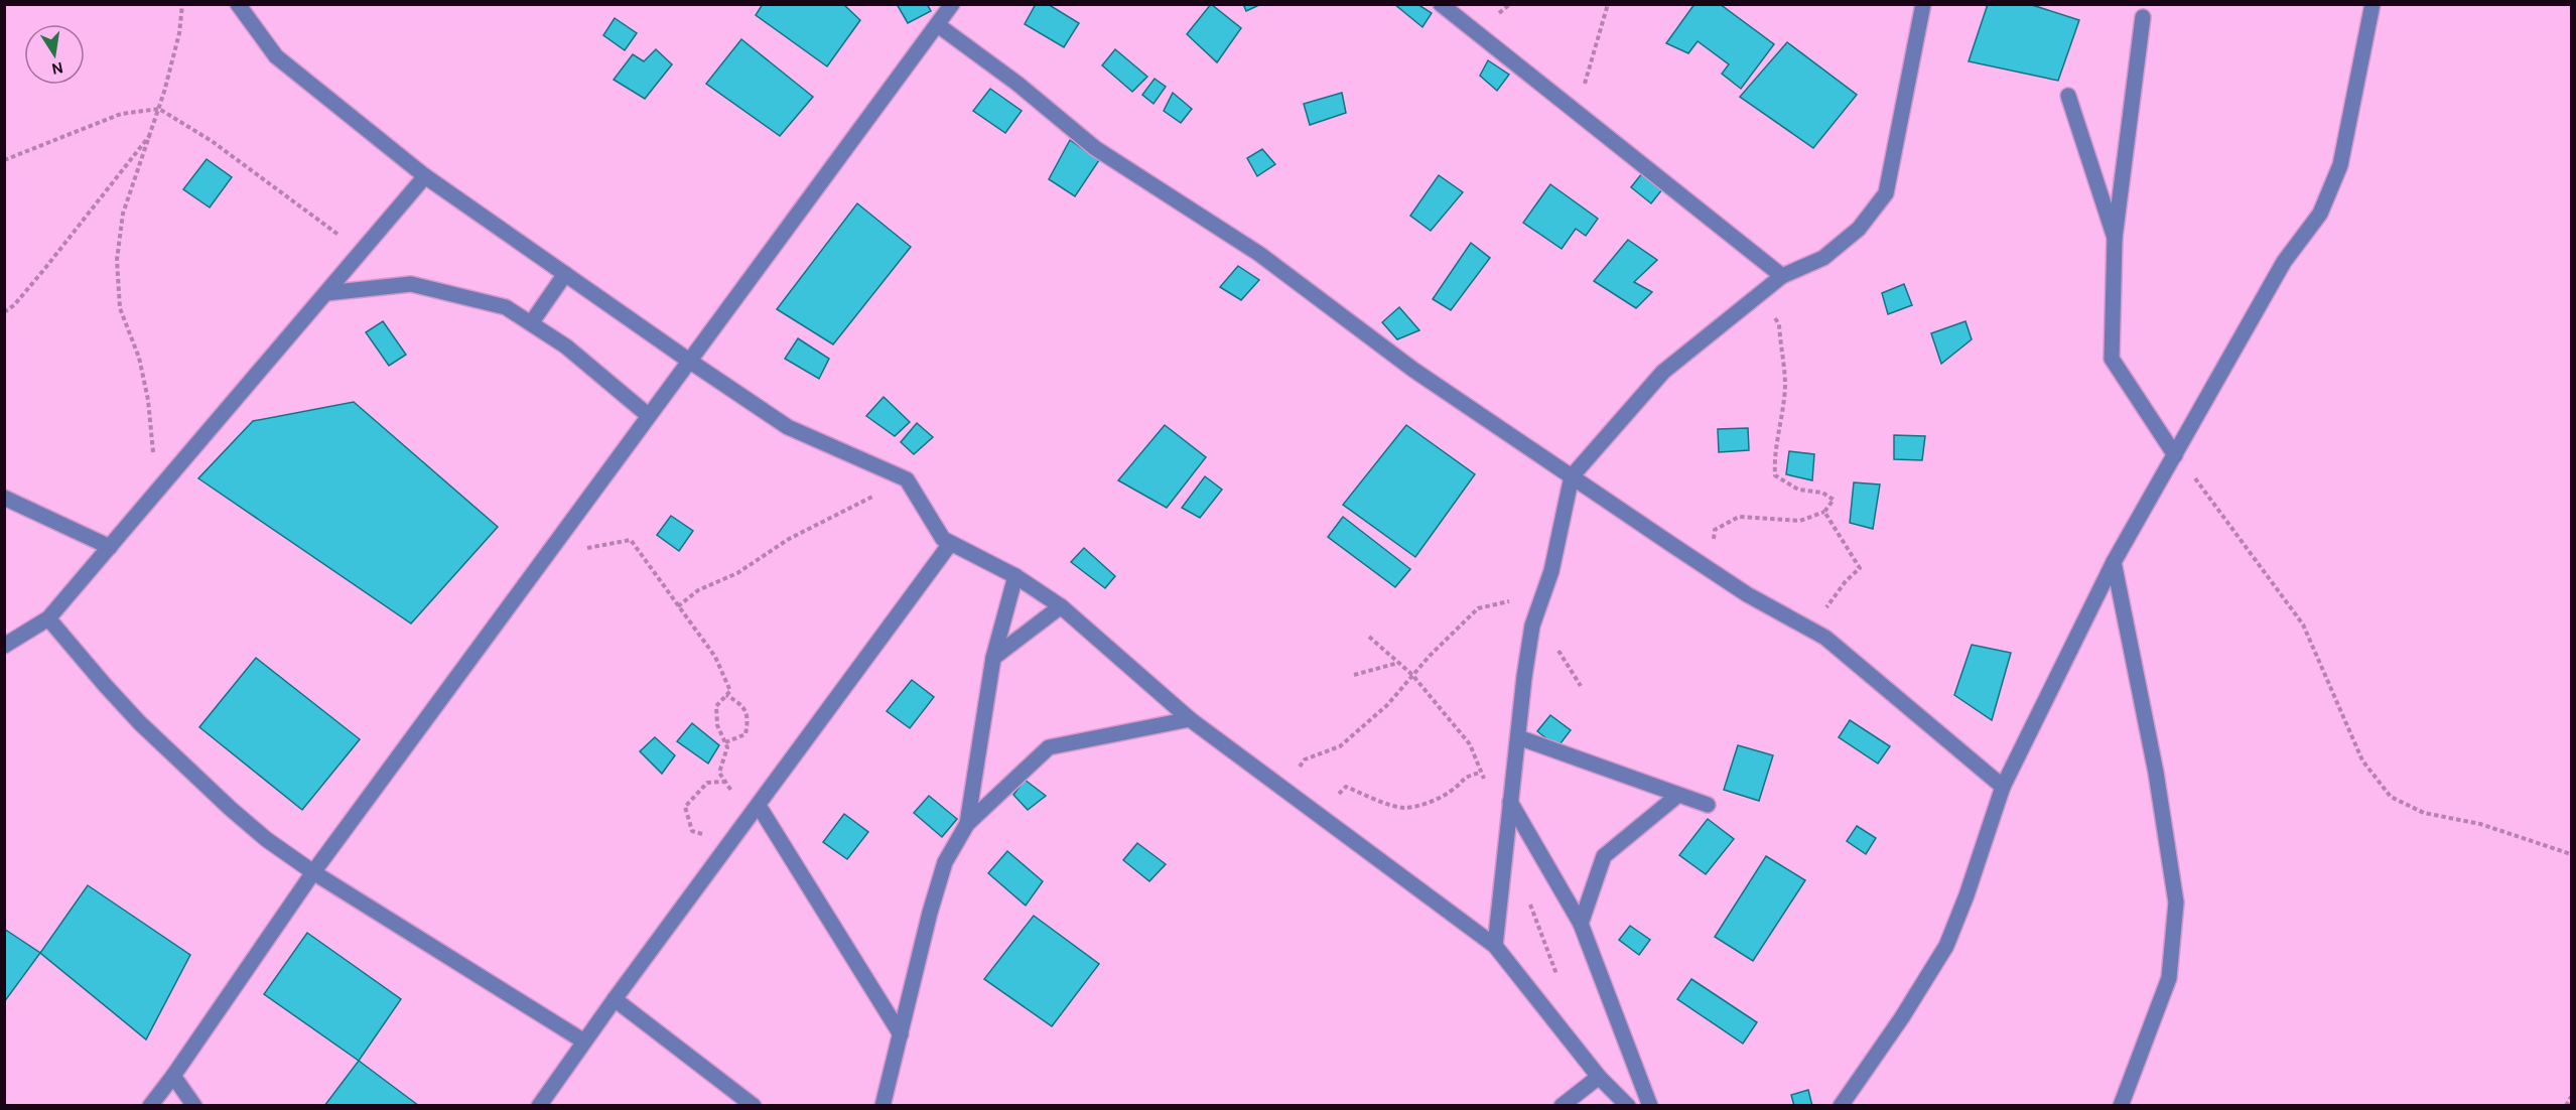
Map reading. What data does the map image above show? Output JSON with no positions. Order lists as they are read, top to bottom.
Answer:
{
  "north": "bottom"
}
